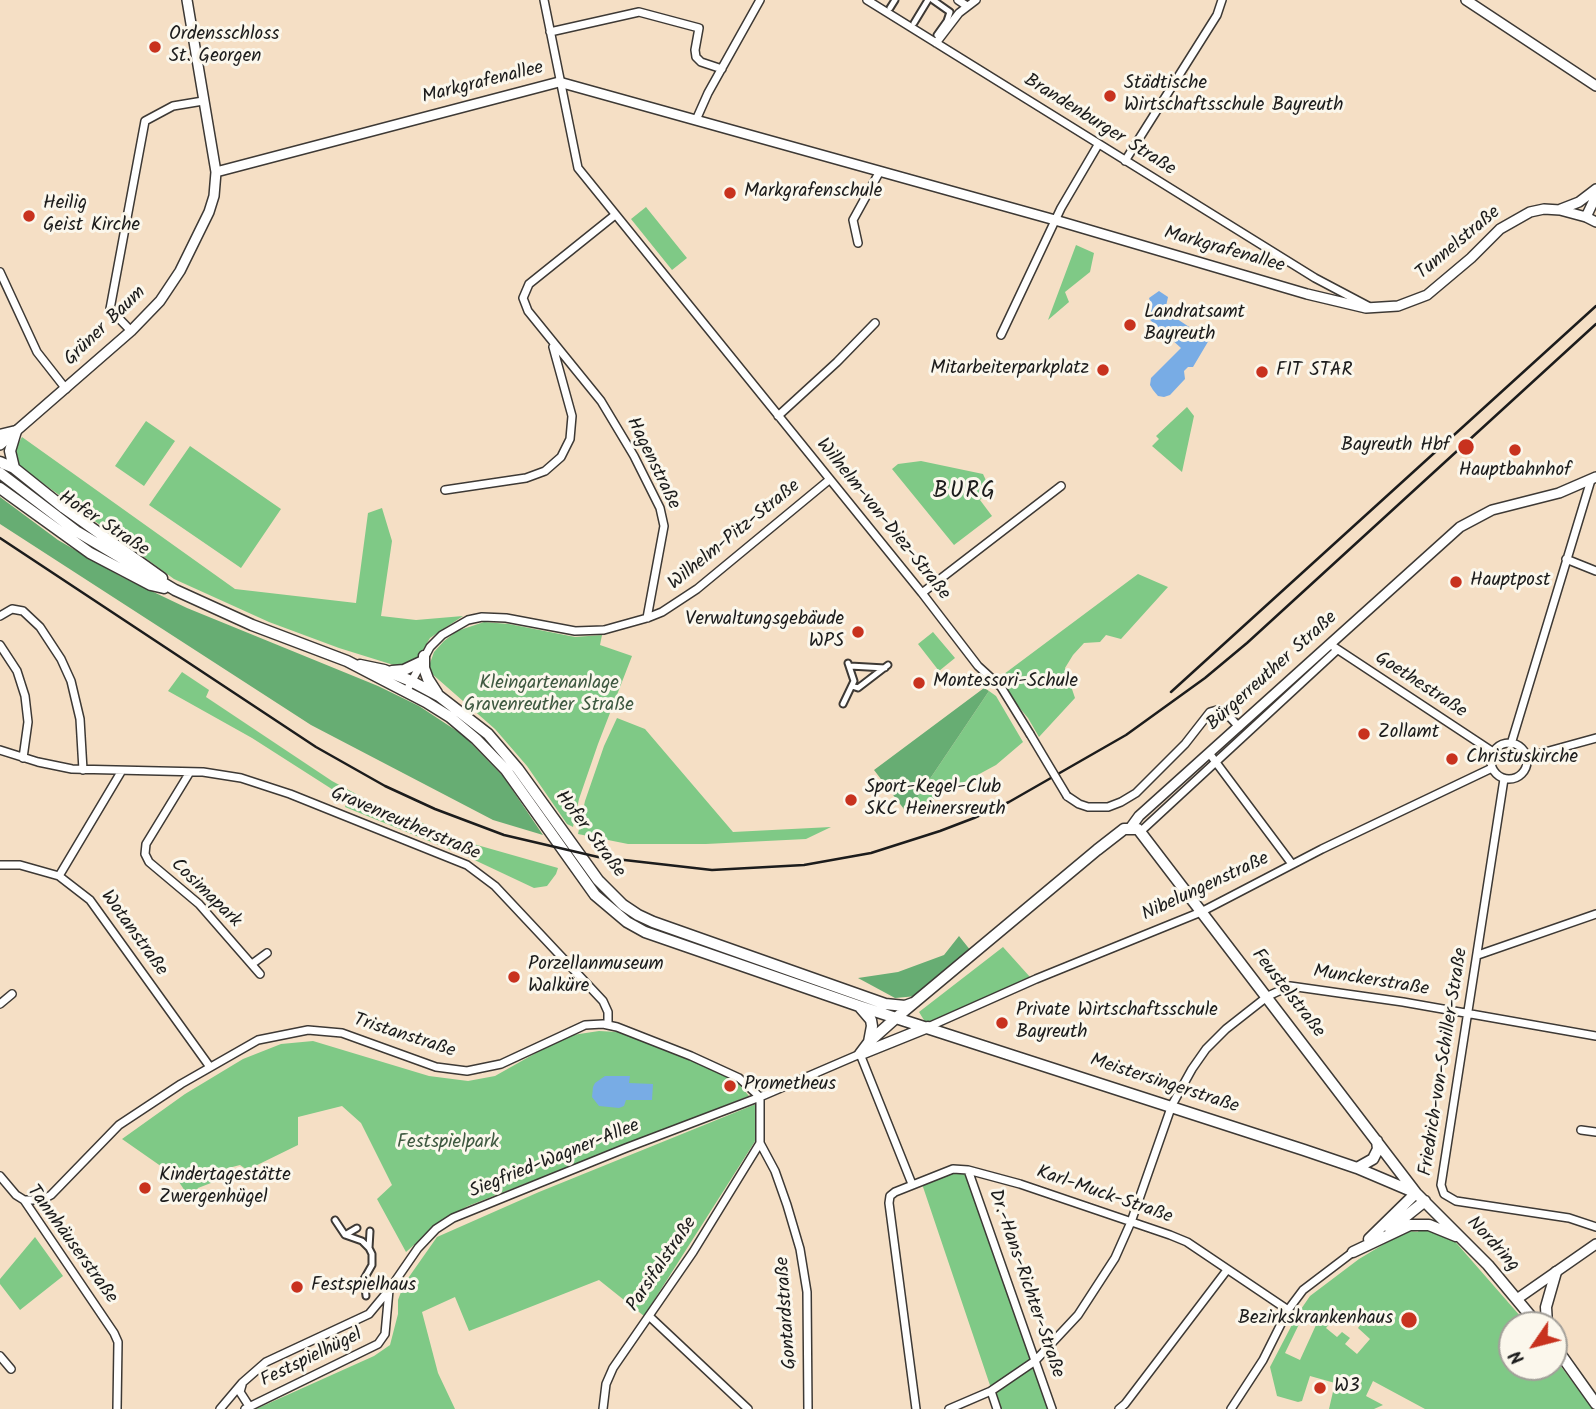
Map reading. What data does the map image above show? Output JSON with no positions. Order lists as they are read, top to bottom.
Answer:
{
  "streets": {
    "main road": [
      "Hofer Straße",
      "Bürgerreuther Straße",
      "Feustelstraße",
      "Meistersingerstraße",
      "Nordring"
    ],
    "street": [
      "Markgrafenallee",
      "Brandenburger Straße",
      "Tunnelstraße",
      "Grüner Baum",
      "Hagenstraße",
      "Wilhelm-von-Diez-Straße",
      "Wilhelm-Pitz-Straße",
      "Goethestraße",
      "Gravenreutherstraße",
      "Nibelungenstraße",
      "Cosimapark",
      "Wotanstraße",
      "Munckerstraße",
      "Tristanstraße",
      "Friedrich-von-Schiller-Straße",
      "Siegfried-Wagner-Allee",
      "Karl-Muck-Straße",
      "Tannhäuserstraße",
      "Parsifalstraße",
      "Dr.-Hans-Richter-Straße",
      "Gontardstraße",
      "Festspielhügel"
    ]
  },
  "crossings": [
    ["Markgrafenallee", "Brandenburger Straße"],
    ["Markgrafenallee", "Tunnelstraße"],
    ["Markgrafenallee", "Grüner Baum"],
    ["Markgrafenallee", "Wilhelm-von-Diez-Straße"],
    ["Brandenburger Straße", "Tunnelstraße"],
    ["Hagenstraße", "Wilhelm-von-Diez-Straße"],
    ["Hagenstraße", "Wilhelm-Pitz-Straße"],
    ["Wilhelm-von-Diez-Straße", "Wilhelm-Pitz-Straße"],
    ["Wilhelm-von-Diez-Straße", "Bürgerreuther Straße"],
    ["Hofer Straße", "Wilhelm-Pitz-Straße"],
    ["Hofer Straße", "Bürgerreuther Straße"],
    ["Hofer Straße", "Meistersingerstraße"],
    ["Bürgerreuther Straße", "Goethestraße"],
    ["Bürgerreuther Straße", "Feustelstraße"],
    ["Bürgerreuther Straße", "Meistersingerstraße"],
    ["Goethestraße", "Nibelungenstraße"],
    ["Goethestraße", "Friedrich-von-Schiller-Straße"],
    ["Gravenreutherstraße", "Cosimapark"],
    ["Gravenreutherstraße", "Tristanstraße"],
    ["Nibelungenstraße", "Feustelstraße"],
    ["Nibelungenstraße", "Friedrich-von-Schiller-Straße"],
    ["Nibelungenstraße", "Meistersingerstraße"],
    ["Wotanstraße", "Tristanstraße"],
    ["Munckerstraße", "Feustelstraße"],
    ["Munckerstraße", "Friedrich-von-Schiller-Straße"],
    ["Feustelstraße", "Meistersingerstraße"],
    ["Feustelstraße", "Nordring"],
    ["Tristanstraße", "Siegfried-Wagner-Allee"],
    ["Tristanstraße", "Tannhäuserstraße"],
    ["Tristanstraße", "Gontardstraße"],
    ["Meistersingerstraße", "Nordring"],
    ["Siegfried-Wagner-Allee", "Gontardstraße"],
    ["Siegfried-Wagner-Allee", "Festspielhügel"],
    ["Karl-Muck-Straße", "Dr.-Hans-Richter-Straße"],
    ["Parsifalstraße", "Gontardstraße"]
  ],
  "districts": ["BURG"],
  "parks": ["Kleingartenanlage Gravenreuther Straße", "Festspielpark"],
  "places": [
    "Ordensschloss St. Georgen",
    "Städtische Wirtschaftsschule Bayreuth",
    "Markgrafenschule",
    "Heilig Geist Kirche",
    "Landratsamt Bayreuth",
    "Mitarbeiterparkplatz",
    "FIT STAR",
    "Bayreuth Hbf",
    "Hauptbahnhof",
    "Hauptpost",
    "Verwaltungsgebäude WPS",
    "Montessori-Schule",
    "Zollamt",
    "Christuskirche",
    "Sport-Kegel-Club SKC Heinersreuth",
    "Porzellanmuseum Walküre",
    "Private Wirtschaftsschule Bayreuth",
    "Prometheus",
    "Kindertagestätte Zwergenhügel",
    "Festspielhaus",
    "Bezirkskrankenhaus",
    "W3"
  ],
  "north": "bottom left"
}
